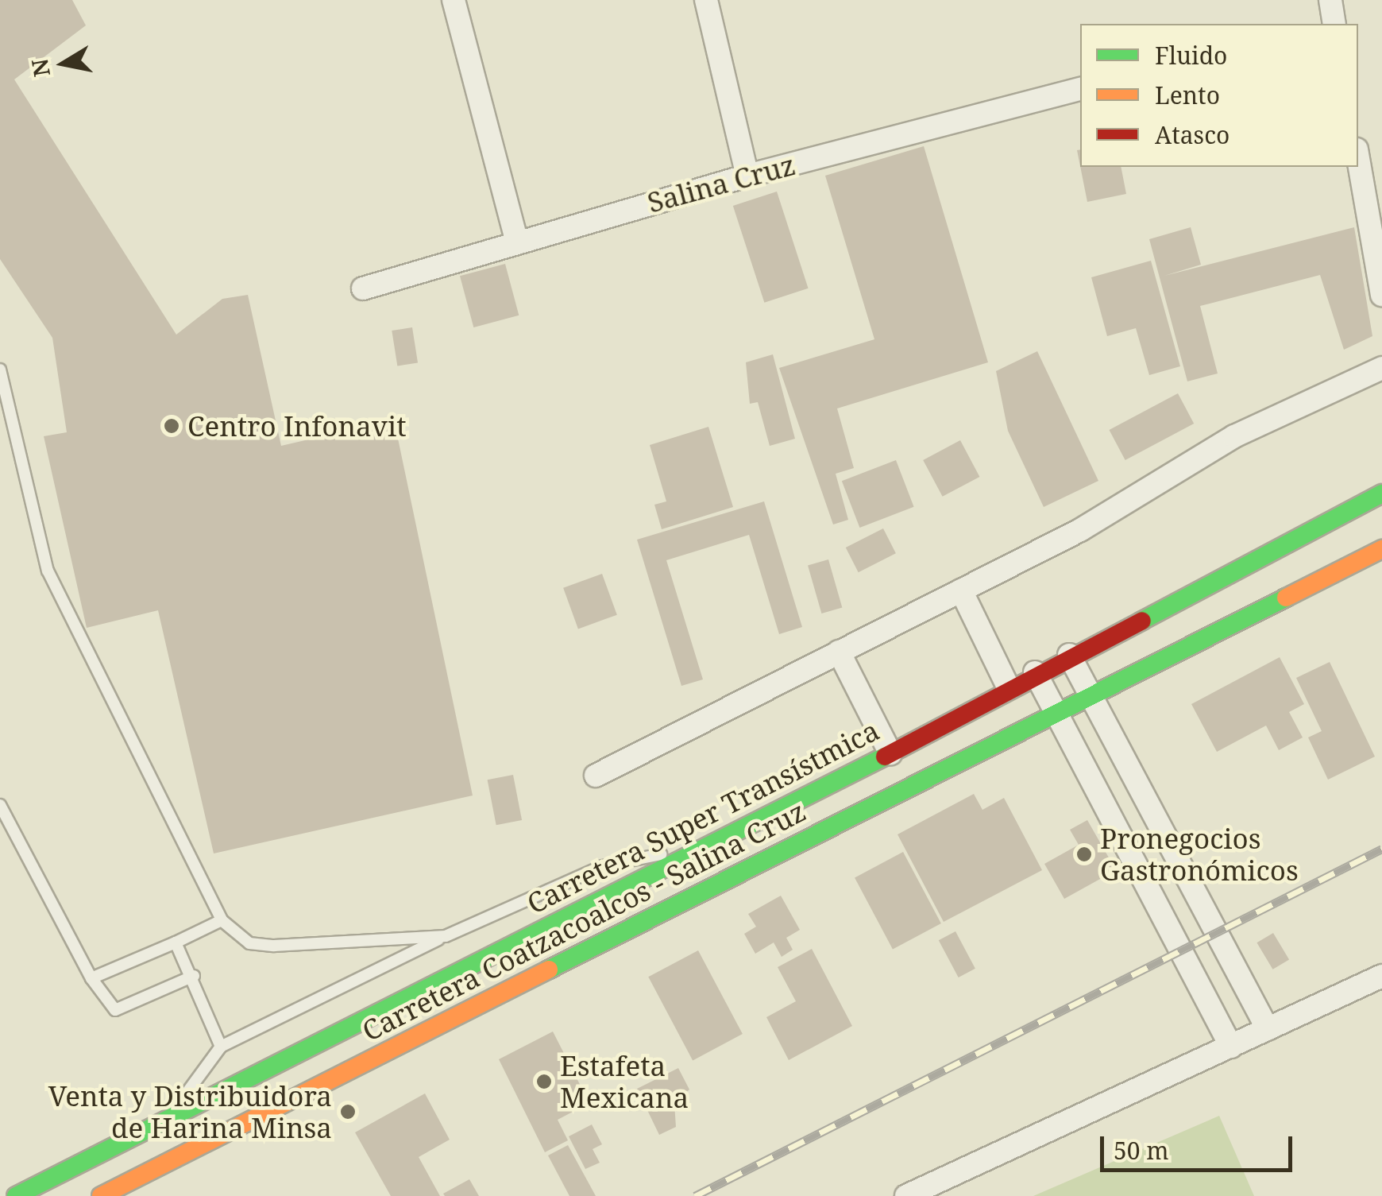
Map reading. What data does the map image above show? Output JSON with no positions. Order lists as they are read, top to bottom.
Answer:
{
  "streets": {
    "main road": ["Carretera Super Transístmica", "Carretera Coatzacoalcos - Salina Cruz"],
    "street": ["Salina Cruz"]
  },
  "places": [
    "Centro Infonavit",
    "Pronegocios Gastronómicos",
    "Estafeta Mexicana",
    "Venta y Distribuidora de Harina Minsa"
  ],
  "legend": ["Fluido", "Lento", "Atasco"],
  "scale_bar": "50 m",
  "north": "left"
}
